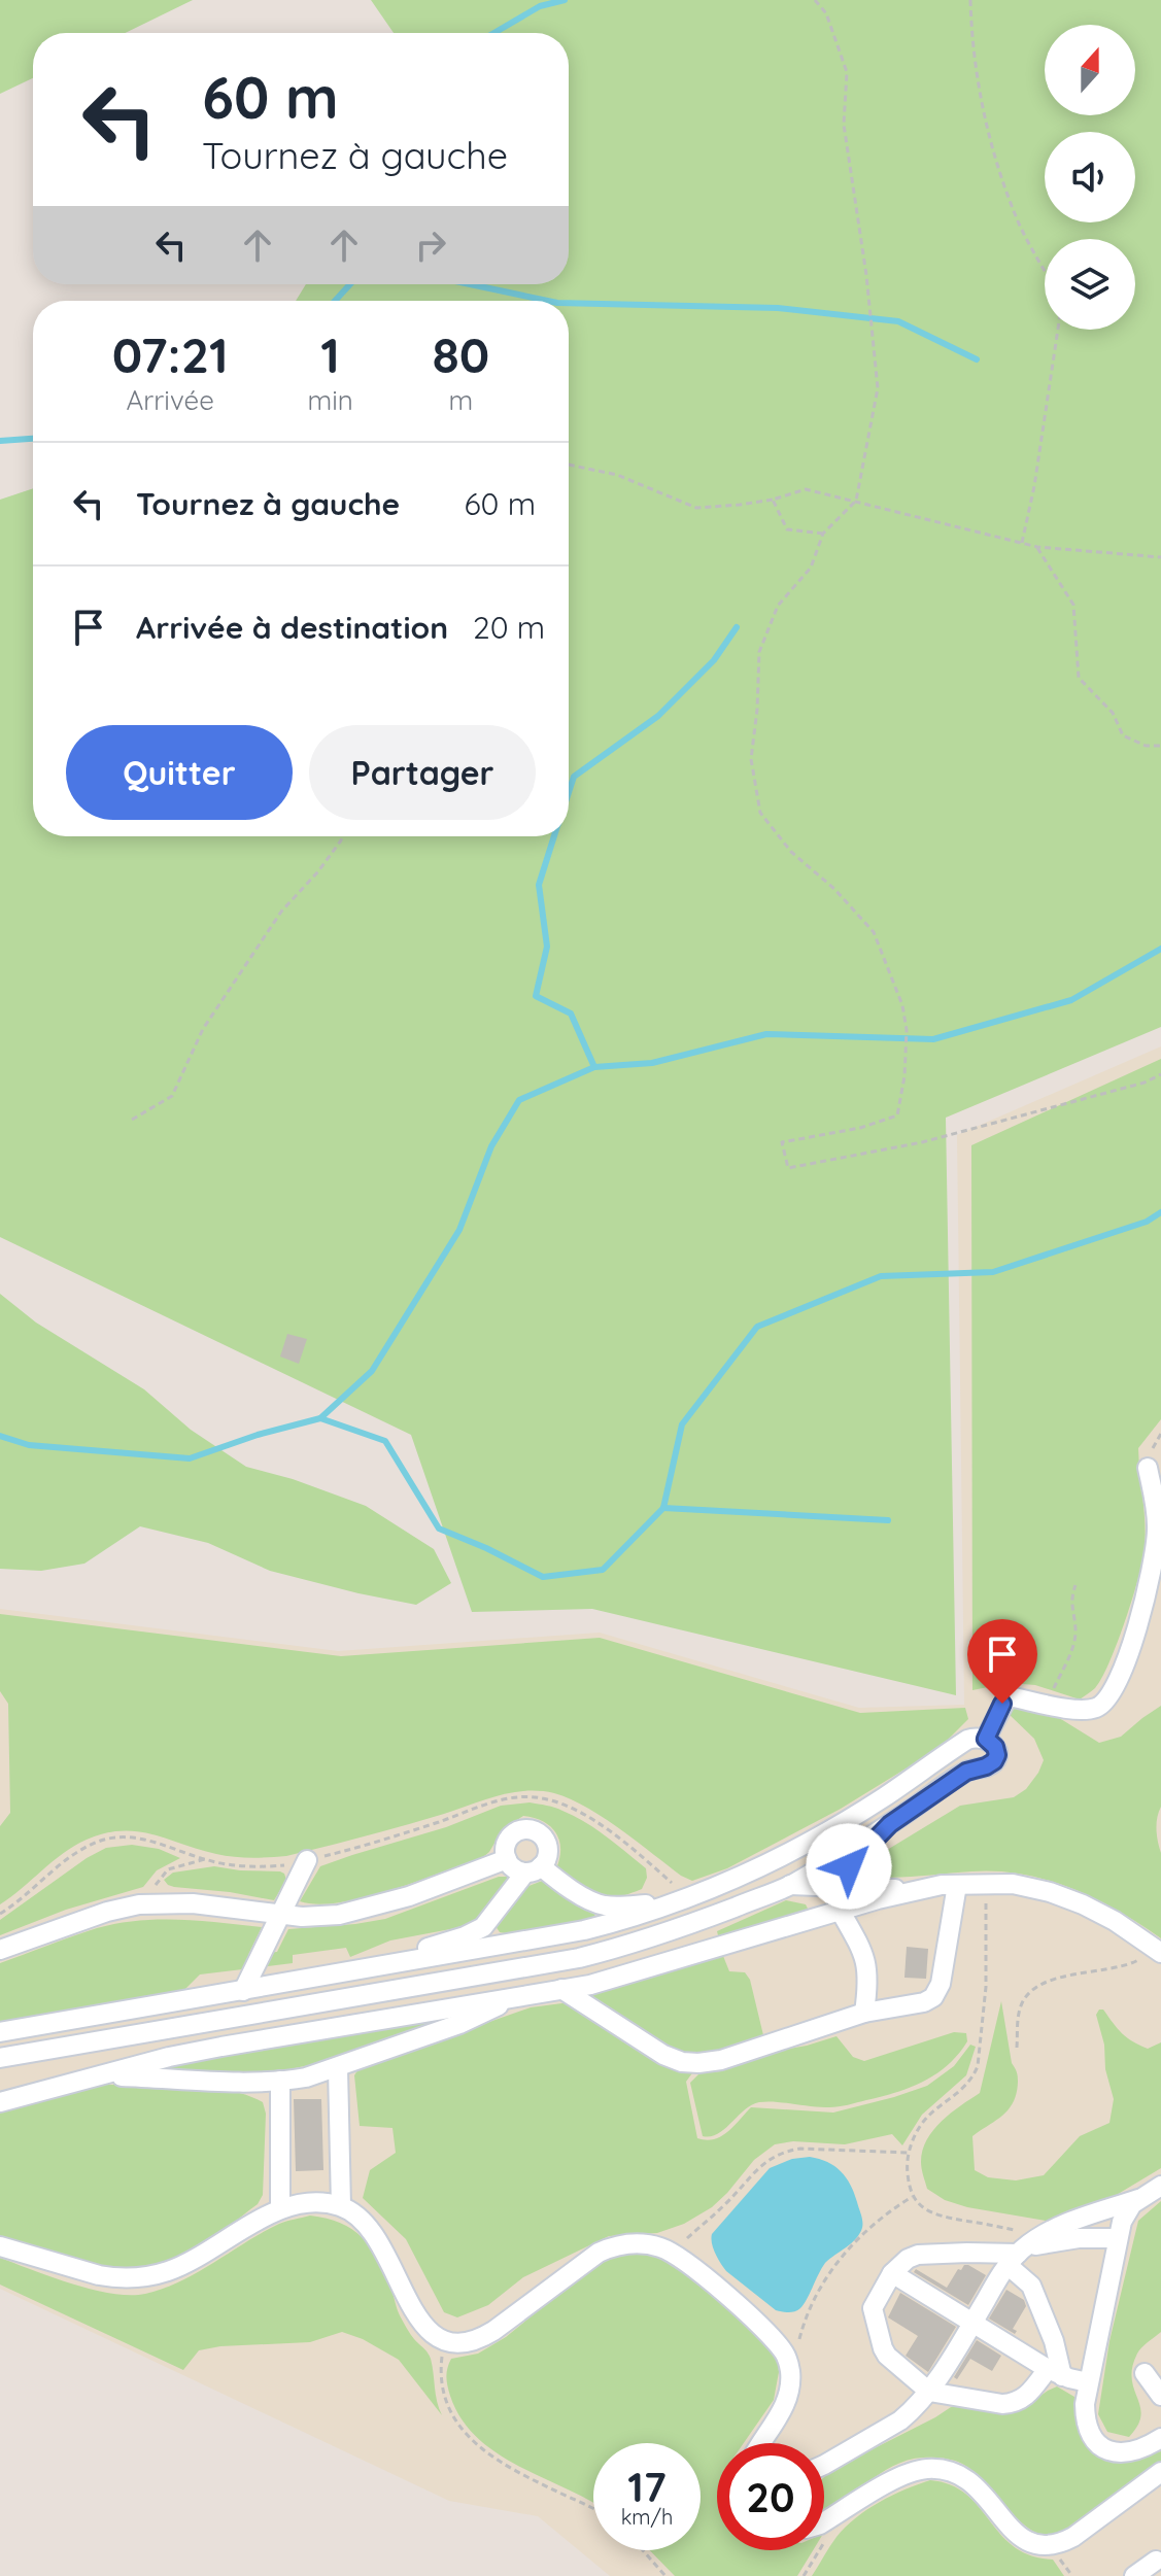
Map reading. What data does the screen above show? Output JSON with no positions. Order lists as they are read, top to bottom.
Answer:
{
  "north": "top",
  "page": {
    "turn": ["60 m", "Tournez à gauche"],
    "eta": [
      "07:21",
      "Arrivée",
      "1",
      "min",
      "80",
      "m"
    ],
    "list": [
      {
        "name": "Tournez à gauche",
        "value": "60 m"
      },
      {
        "name": "Arrivée à destination",
        "value": "20 m"
      }
    ],
    "buttons": ["Quitter", "Partager"],
    "speed": "17 km/h",
    "limit": "20"
  }
}
